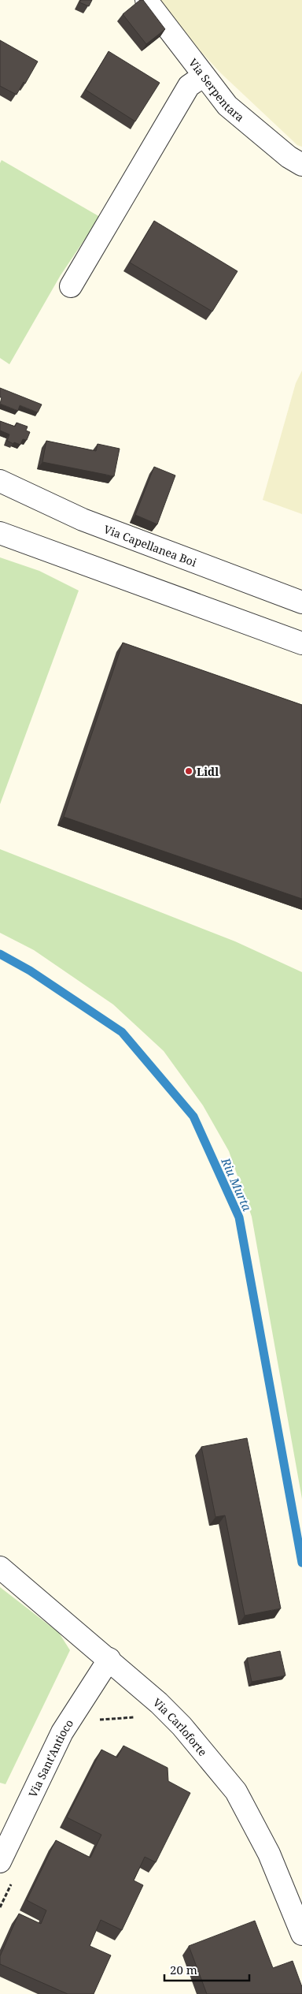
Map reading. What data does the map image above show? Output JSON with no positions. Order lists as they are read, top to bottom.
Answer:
{
  "streets": {
    "street": [
      "Via Serpentara",
      "Via Capellanea Boi",
      "Via Carloforte",
      "Via Sant'Antioco"
    ]
  },
  "crossings": [
    ["Via Carloforte", "Via Sant'Antioco"]
  ],
  "water": ["Riu Murta"],
  "places": ["Lidl"],
  "scale_bar": "20 m"
}
